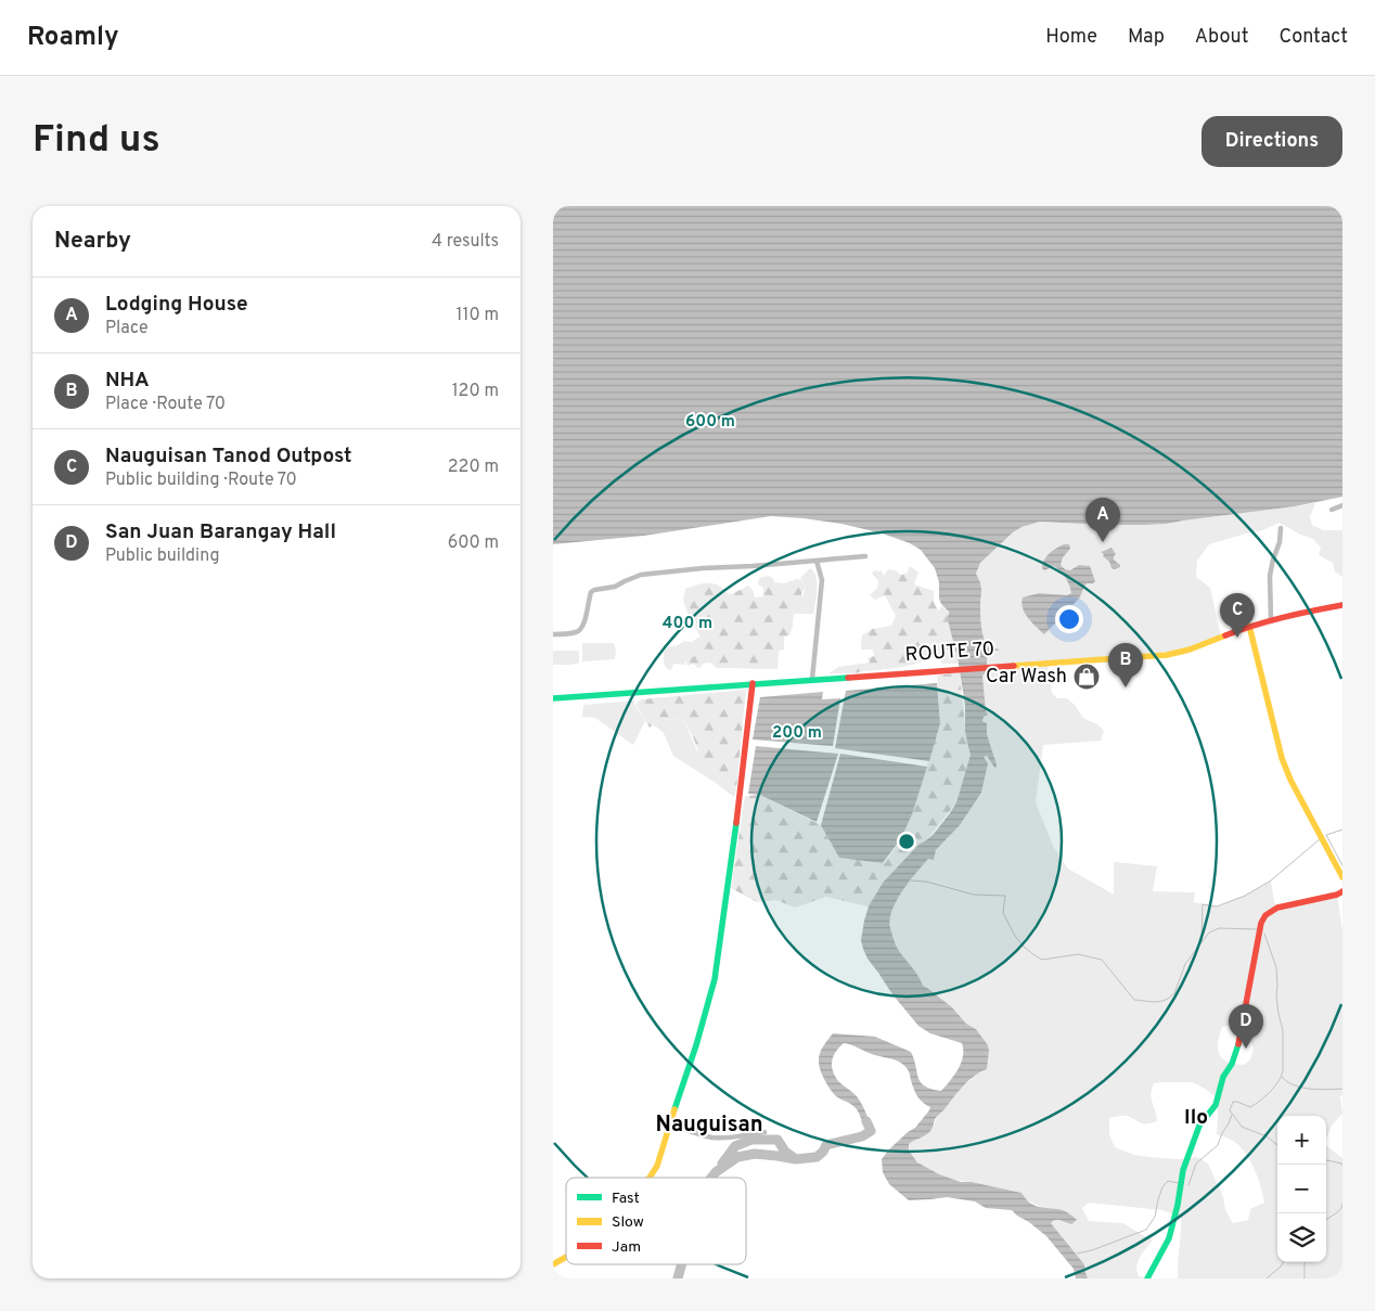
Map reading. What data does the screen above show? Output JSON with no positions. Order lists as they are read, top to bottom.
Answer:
{
  "streets": {
    "main road": ["ROUTE 70"]
  },
  "districts": ["Ilo", "Nauguisan"],
  "places": {
    "shop": ["Car Wash"]
  },
  "legend": ["Fast", "Slow", "Jam"],
  "page": {
    "header": "Roamly",
    "nav": [
      "Home",
      "Map",
      "About",
      "Contact"
    ],
    "buttons": "Directions",
    "title": "Find us",
    "heading": ["Nearby", "4 results"],
    "list": [
      {
        "mark": "A",
        "name": "Lodging House",
        "note": "Place",
        "value": "110 m"
      },
      {
        "mark": "B",
        "name": "NHA",
        "note": "Place · Route 70",
        "value": "120 m"
      },
      {
        "mark": "C",
        "name": "Nauguisan Tanod Outpost",
        "note": "Public building · Route 70",
        "value": "220 m"
      },
      {
        "mark": "D",
        "name": "San Juan Barangay Hall",
        "note": "Public building",
        "value": "600 m"
      }
    ],
    "pins": [
      "A",
      "C",
      "B",
      "D"
    ],
    "map_buttons": ["+", "−"]
  },
  "rings": ["600 m", "400 m", "200 m"]
}
